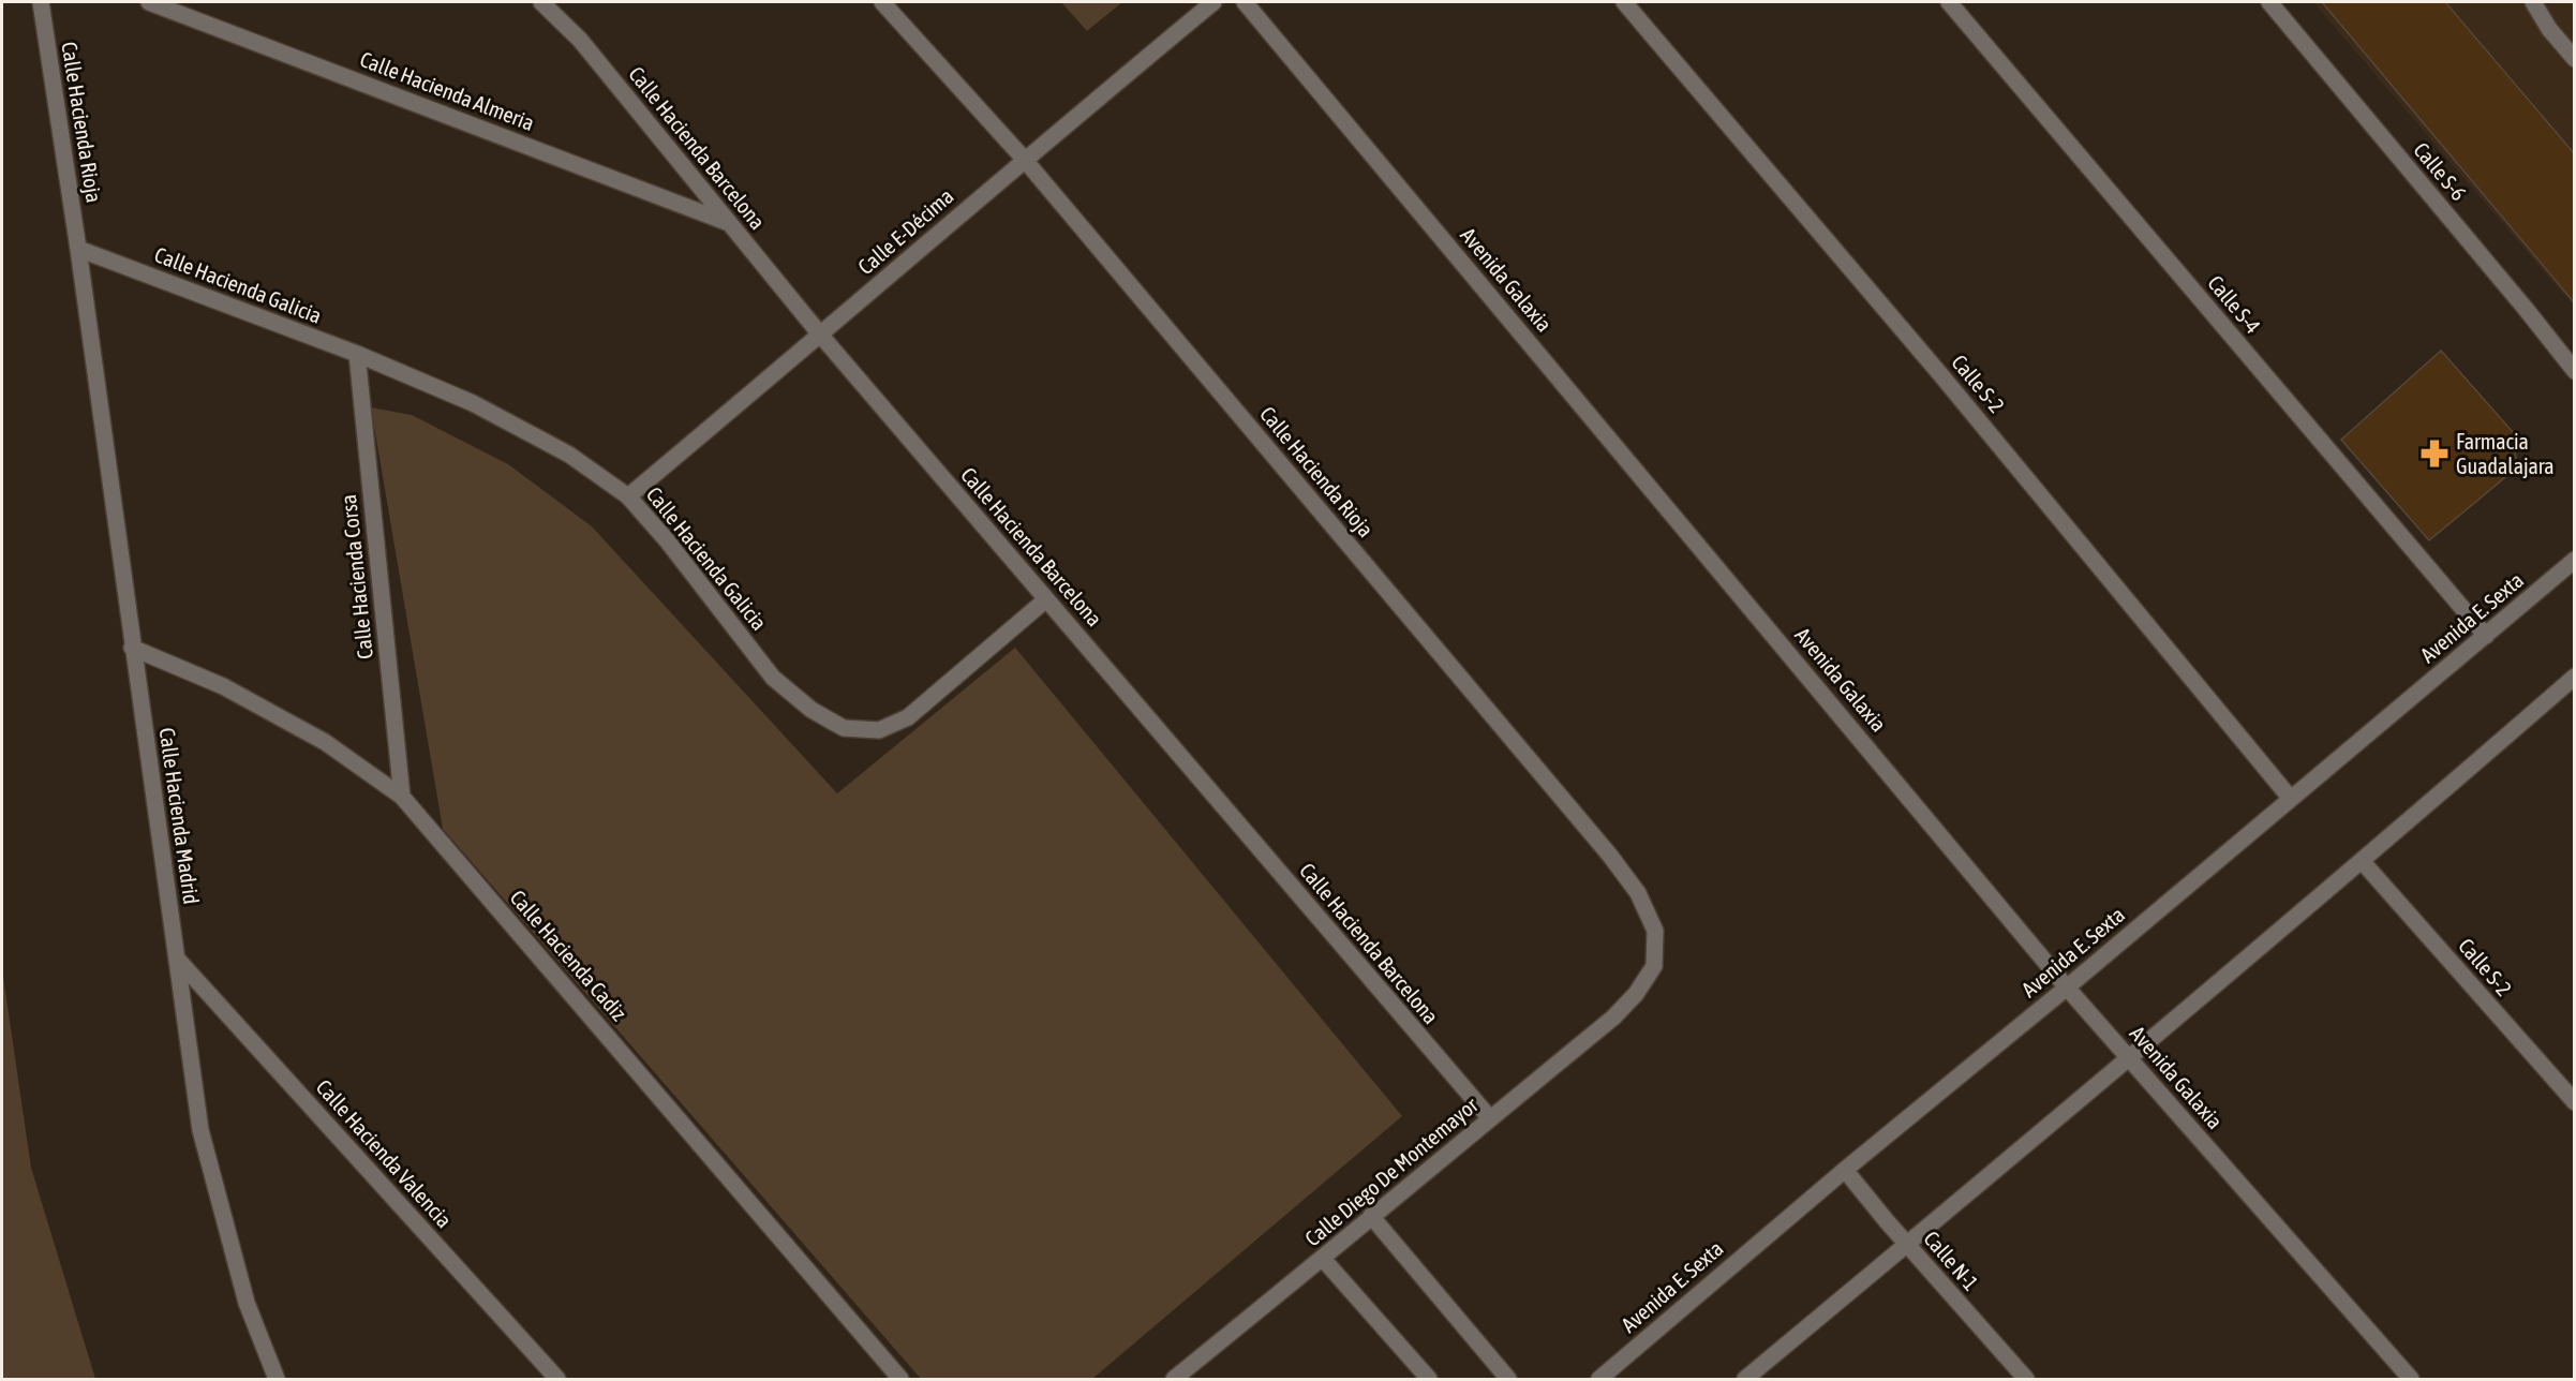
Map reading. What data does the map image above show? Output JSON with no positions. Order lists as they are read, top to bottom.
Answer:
{
  "streets": {
    "street": [
      "Calle Hacienda Almeria",
      "Calle Hacienda Rioja",
      "Calle Hacienda Barcelona",
      "Calle S-6",
      "Calle E-Décima",
      "Avenida Galaxia",
      "Calle Hacienda Galicia",
      "Calle S-4",
      "Calle S-2",
      "Calle Hacienda Corsa",
      "Avenida E. Sexta",
      "Calle Hacienda Madrid",
      "Calle Hacienda Cadiz",
      "Calle Hacienda Valencia",
      "Calle Diego De Montemayor",
      "Calle N-1"
    ]
  },
  "crossings": [
    ["Calle Hacienda Almeria", "Calle Hacienda Barcelona"],
    ["Calle Hacienda Rioja", "Calle E-Décima"],
    ["Calle Hacienda Rioja", "Calle Hacienda Galicia"],
    ["Calle Hacienda Rioja", "Calle Hacienda Madrid"],
    ["Calle Hacienda Rioja", "Calle Diego De Montemayor"],
    ["Calle Hacienda Barcelona", "Calle E-Décima"],
    ["Calle Hacienda Barcelona", "Calle Hacienda Galicia"],
    ["Calle Hacienda Barcelona", "Calle Diego De Montemayor"],
    ["Calle E-Décima", "Calle Hacienda Galicia"],
    ["Avenida Galaxia", "Avenida E. Sexta"],
    ["Calle Hacienda Galicia", "Calle Hacienda Corsa"],
    ["Calle Hacienda Galicia", "Calle Hacienda Madrid"],
    ["Calle S-4", "Avenida E. Sexta"],
    ["Calle S-2", "Avenida E. Sexta"],
    ["Calle Hacienda Corsa", "Calle Hacienda Cadiz"],
    ["Avenida E. Sexta", "Calle N-1"],
    ["Calle Hacienda Madrid", "Calle Hacienda Cadiz"],
    ["Calle Hacienda Madrid", "Calle Hacienda Valencia"]
  ],
  "places": {
    "pharmacy": ["Farmacia Guadalajara"]
  }
}
